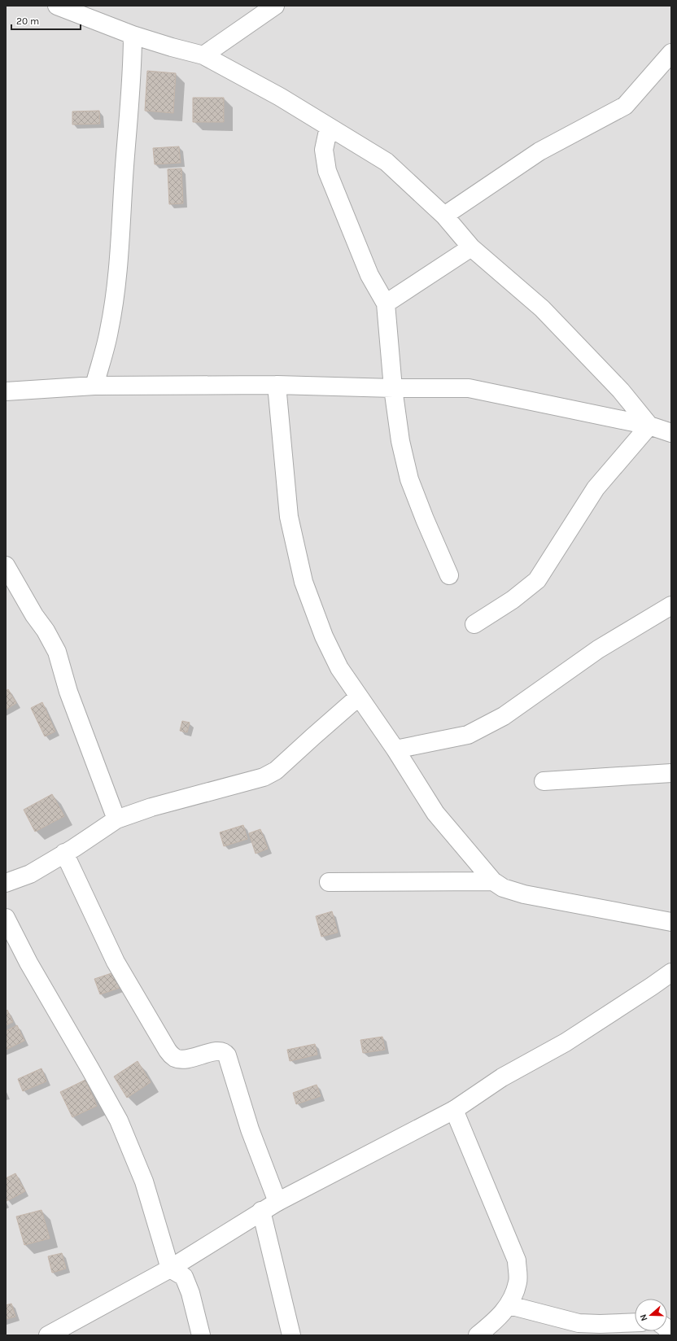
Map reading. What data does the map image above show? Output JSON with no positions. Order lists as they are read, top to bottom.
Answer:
{
  "scale_bar": "20 m",
  "north": "left"
}
